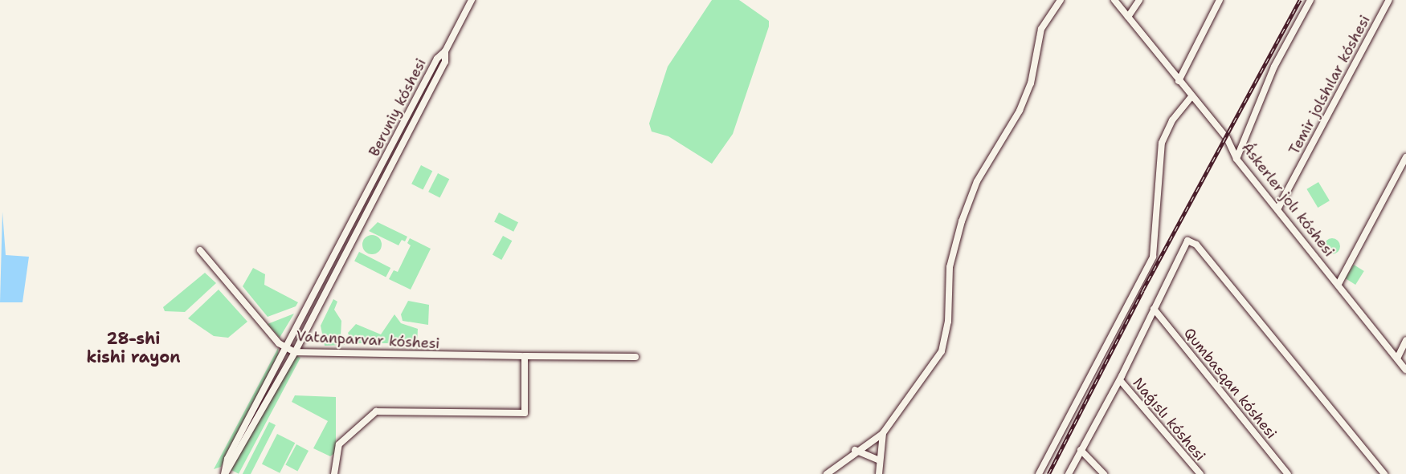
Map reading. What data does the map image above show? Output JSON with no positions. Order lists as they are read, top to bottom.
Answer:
{
  "streets": {
    "street": [
      "Temir jolshılar kóshesi",
      "Beruniy kóshesi",
      "Áskerler jolı kóshesi",
      "Vatanparvar kóshesi",
      "Qumbasqan kóshesi",
      "Naǵıslı kóshesi"
    ]
  },
  "crossings": [
    ["Temir jolshılar kóshesi", "Áskerler jolı kóshesi"],
    ["Beruniy kóshesi", "Vatanparvar kóshesi"]
  ],
  "districts": ["28-shi kishi rayon"]
}
